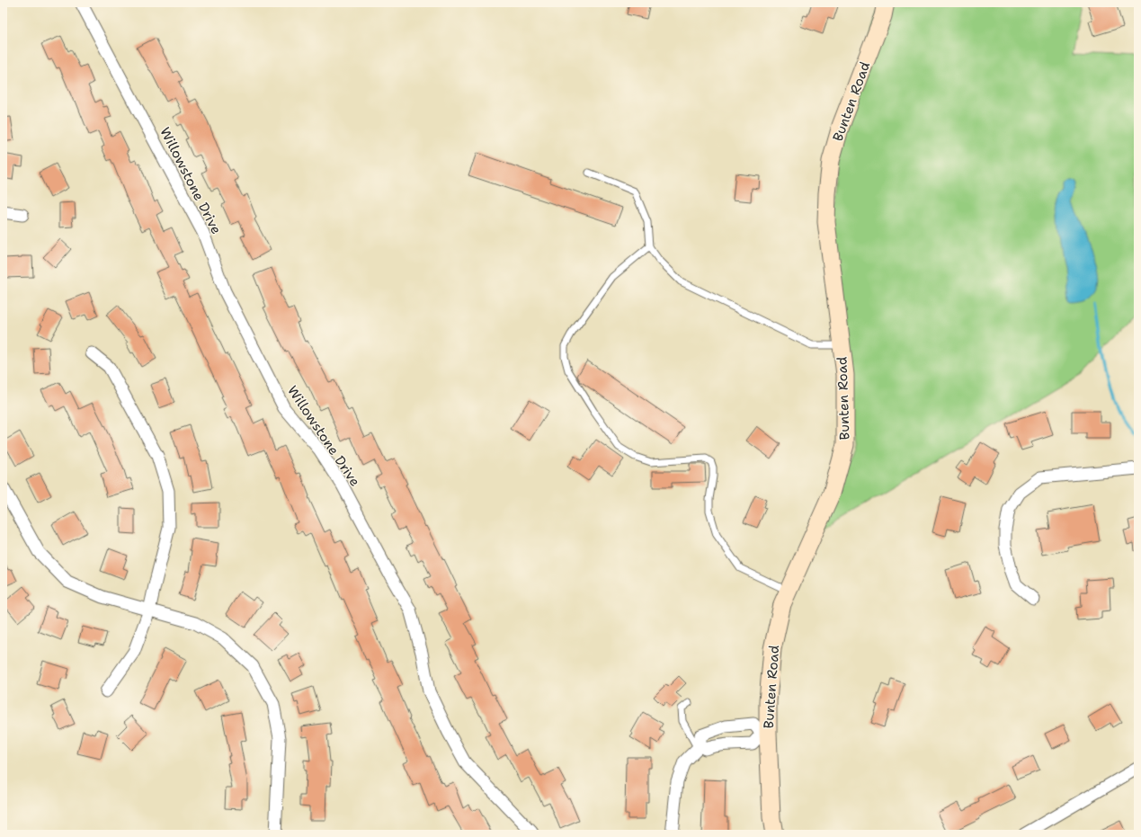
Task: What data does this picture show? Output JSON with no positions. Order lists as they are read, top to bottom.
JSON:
{
  "streets": {
    "street": ["Bunten Road", "Willowstone Drive"]
  }
}
